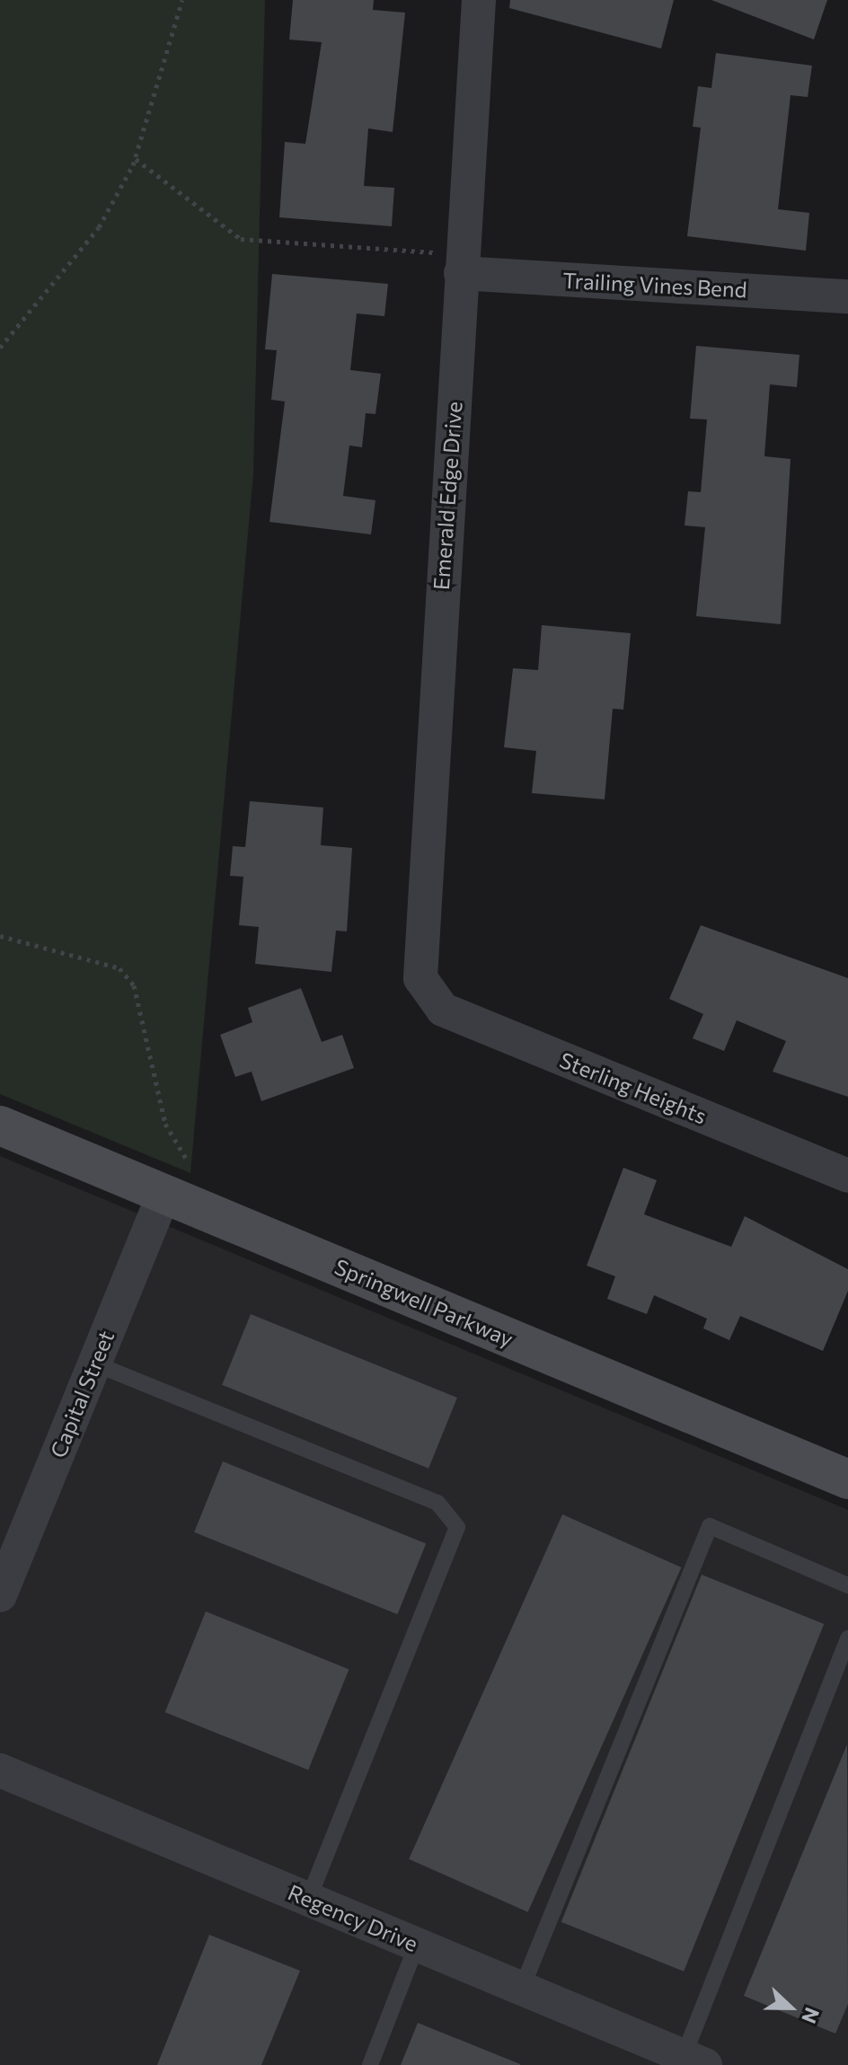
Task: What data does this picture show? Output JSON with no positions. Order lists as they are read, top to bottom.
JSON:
{
  "streets": {
    "street": [
      "Trailing Vines Bend",
      "Emerald Edge Drive",
      "Sterling Heights",
      "Springwell Parkway",
      "Capital Street",
      "Regency Drive"
    ]
  },
  "crossings": [
    ["Trailing Vines Bend", "Emerald Edge Drive"],
    ["Emerald Edge Drive", "Sterling Heights"],
    ["Springwell Parkway", "Capital Street"]
  ],
  "north": "right"
}
